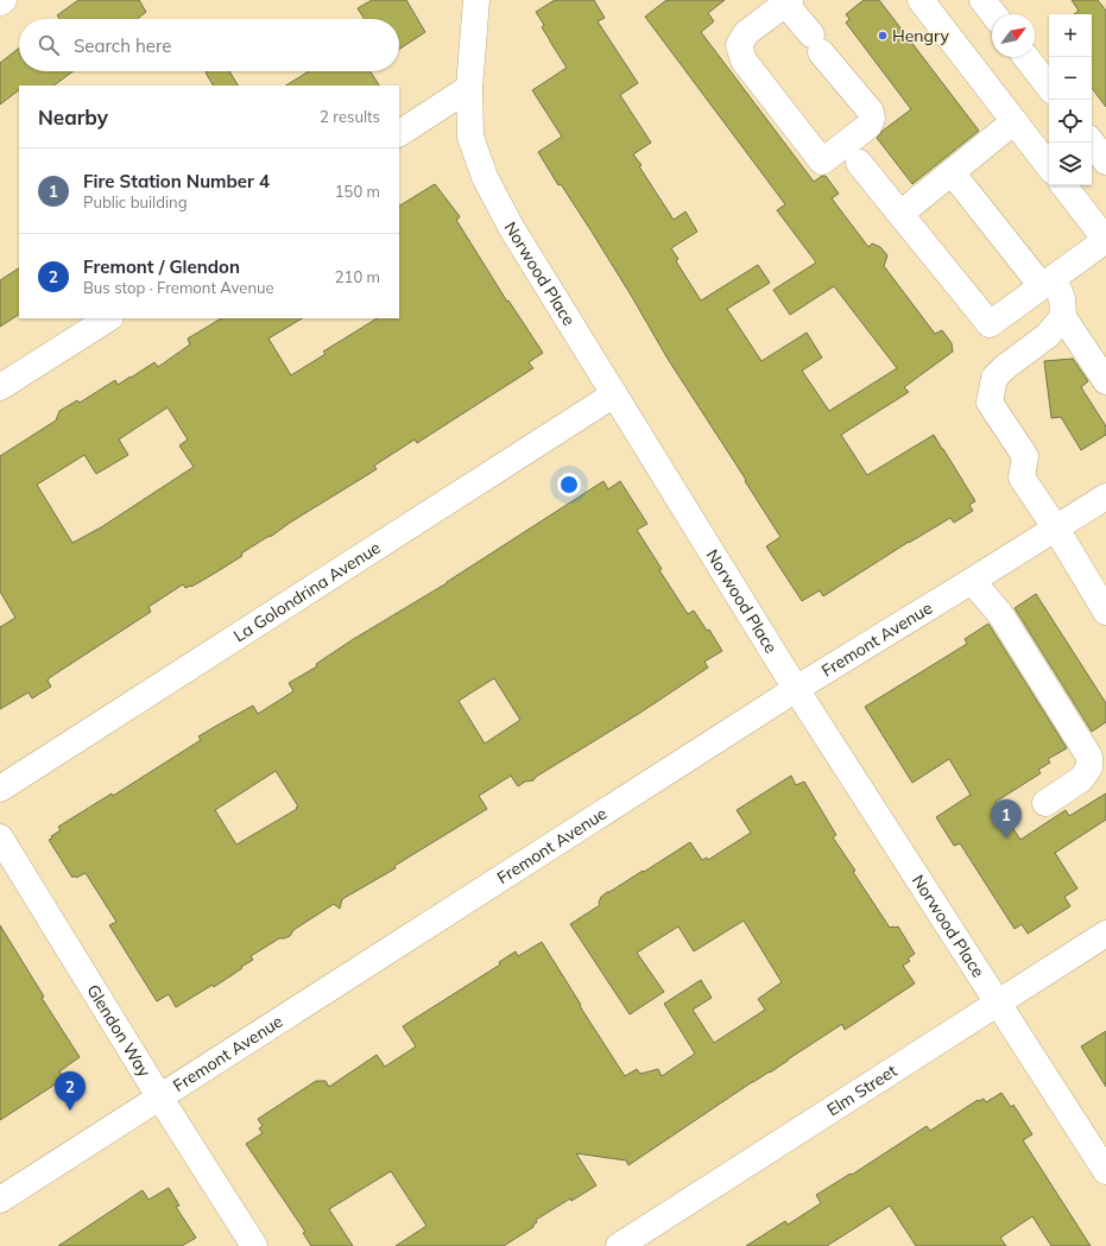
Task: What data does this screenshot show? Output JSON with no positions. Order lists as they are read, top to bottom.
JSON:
{
  "streets": {
    "street": [
      "Norwood Place",
      "La Golondrina Avenue",
      "Fremont Avenue",
      "Glendon Way",
      "Elm Street"
    ]
  },
  "crossings": [
    ["Norwood Place", "La Golondrina Avenue"],
    ["Norwood Place", "Fremont Avenue"],
    ["Norwood Place", "Elm Street"],
    ["Fremont Avenue", "Glendon Way"]
  ],
  "places": ["Hengry"],
  "north": "top right",
  "page": {
    "map_buttons": ["+", "−"],
    "search": "Search here",
    "heading": ["Nearby", "2 results"],
    "list": [
      {
        "mark": "1",
        "name": "Fire Station Number 4",
        "note": "Public building",
        "value": "150 m"
      },
      {
        "mark": "2",
        "name": "Fremont / Glendon",
        "note": "Bus stop · Fremont Avenue",
        "value": "210 m"
      }
    ],
    "pins": ["1", "2"]
  }
}
